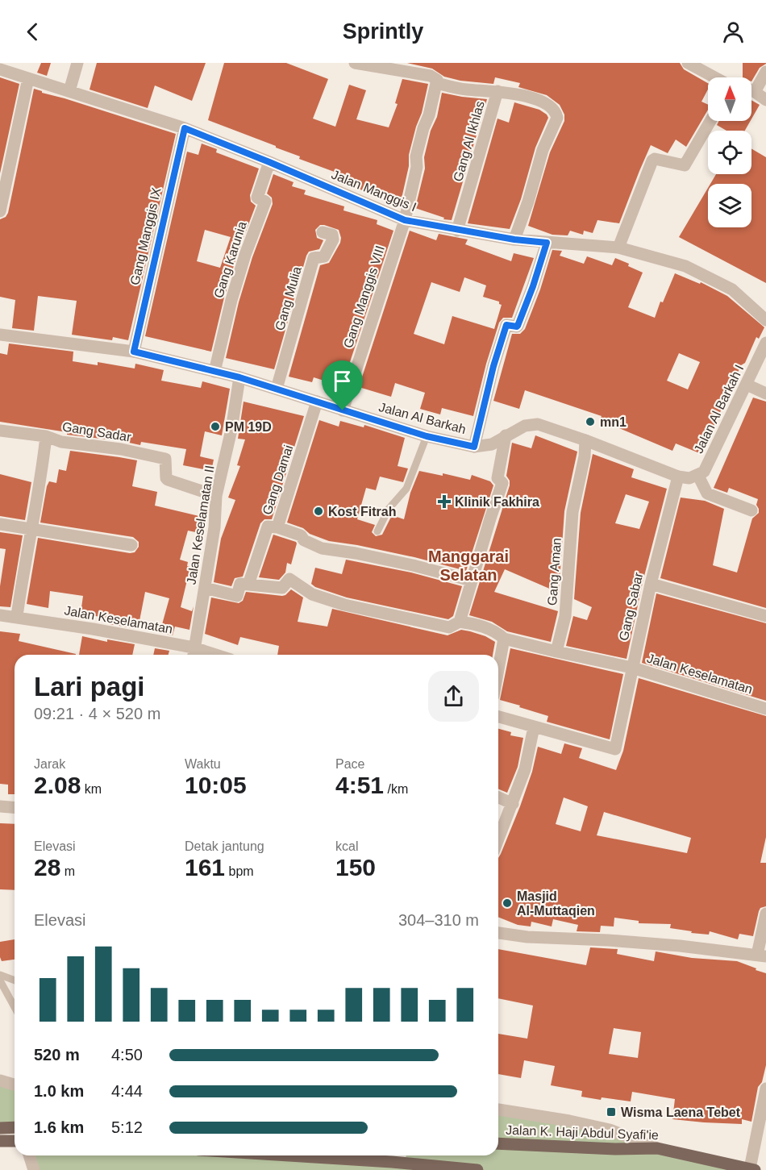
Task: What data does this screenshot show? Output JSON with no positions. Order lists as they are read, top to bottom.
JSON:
{
  "streets": {
    "main road": ["Jalan K. Haji Abdul Syafi'ie"],
    "street": [
      "Gang Al Ikhlas",
      "Jalan Manggis I",
      "Gang Manggis IX",
      "Gang Karunia",
      "Gang Manggis VIII",
      "Gang Mulia",
      "Jalan Al Barkah I",
      "Jalan Al Barkah",
      "Gang Sadar",
      "Gang Damai",
      "Jalan Keselamatan II",
      "Gang Aman",
      "Gang Sabar",
      "Jalan Keselamatan"
    ]
  },
  "crossings": [
    ["Gang Al Ikhlas", "Jalan Manggis I"],
    ["Gang Al Ikhlas", "Gang Manggis VIII"],
    ["Jalan Manggis I", "Gang Manggis IX"],
    ["Jalan Manggis I", "Gang Karunia"],
    ["Jalan Manggis I", "Gang Manggis VIII"],
    ["Gang Manggis IX", "Jalan Al Barkah"],
    ["Gang Karunia", "Jalan Al Barkah"],
    ["Gang Manggis VIII", "Jalan Al Barkah"],
    ["Gang Mulia", "Jalan Al Barkah"],
    ["Jalan Al Barkah I", "Jalan Al Barkah"],
    ["Jalan Al Barkah I", "Gang Sabar"],
    ["Jalan Al Barkah", "Gang Damai"],
    ["Jalan Al Barkah", "Jalan Keselamatan II"],
    ["Jalan Al Barkah", "Gang Aman"],
    ["Jalan Al Barkah", "Gang Sabar"],
    ["Gang Sadar", "Jalan Keselamatan II"],
    ["Gang Sadar", "Jalan Keselamatan"],
    ["Jalan Keselamatan II", "Jalan Keselamatan"],
    ["Gang Sabar", "Jalan Keselamatan"]
  ],
  "districts": ["Manggarai Selatan"],
  "places": {
    "other": [
      "mn1",
      "PM 19D",
      "Kost Fitrah",
      "Masjid Al-Muttaqien"
    ],
    "health": ["Klinik Fakhira"],
    "transit": ["Wisma Laena Tebet"]
  },
  "north": "top",
  "page": {
    "header": "Sprintly",
    "heading": ["Lari pagi", "09:21 · 4 × 520 m"],
    "stats": [
      ["Jarak", "2.08 km"],
      ["Waktu", "10:05"],
      ["Pace", "4:51 /km"],
      ["Elevasi", "28 m"],
      ["Detak jantung", "161 bpm"],
      ["kcal", "150"]
    ],
    "chart": ["Elevasi", "304–310 m"],
    "list": [
      {
        "name": "520 m",
        "note": "4:50"
      },
      {
        "name": "1.0 km",
        "note": "4:44"
      },
      {
        "name": "1.6 km",
        "note": "5:12"
      }
    ]
  }
}
